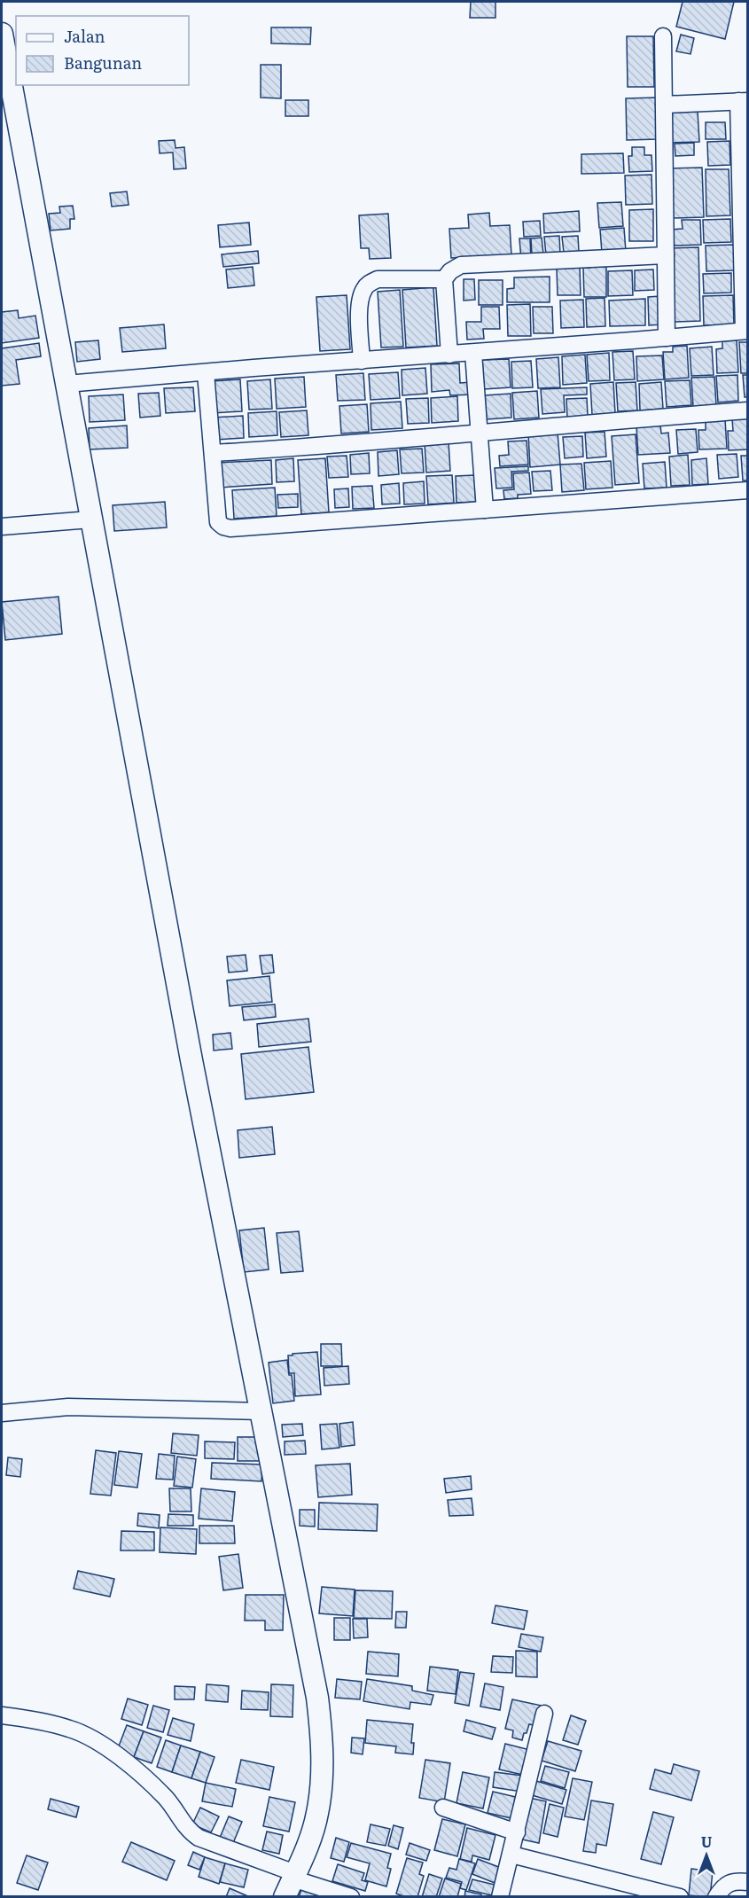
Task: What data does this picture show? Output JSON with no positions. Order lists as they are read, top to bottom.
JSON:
{
  "legend": ["Jalan", "Bangunan"],
  "north": "top"
}
